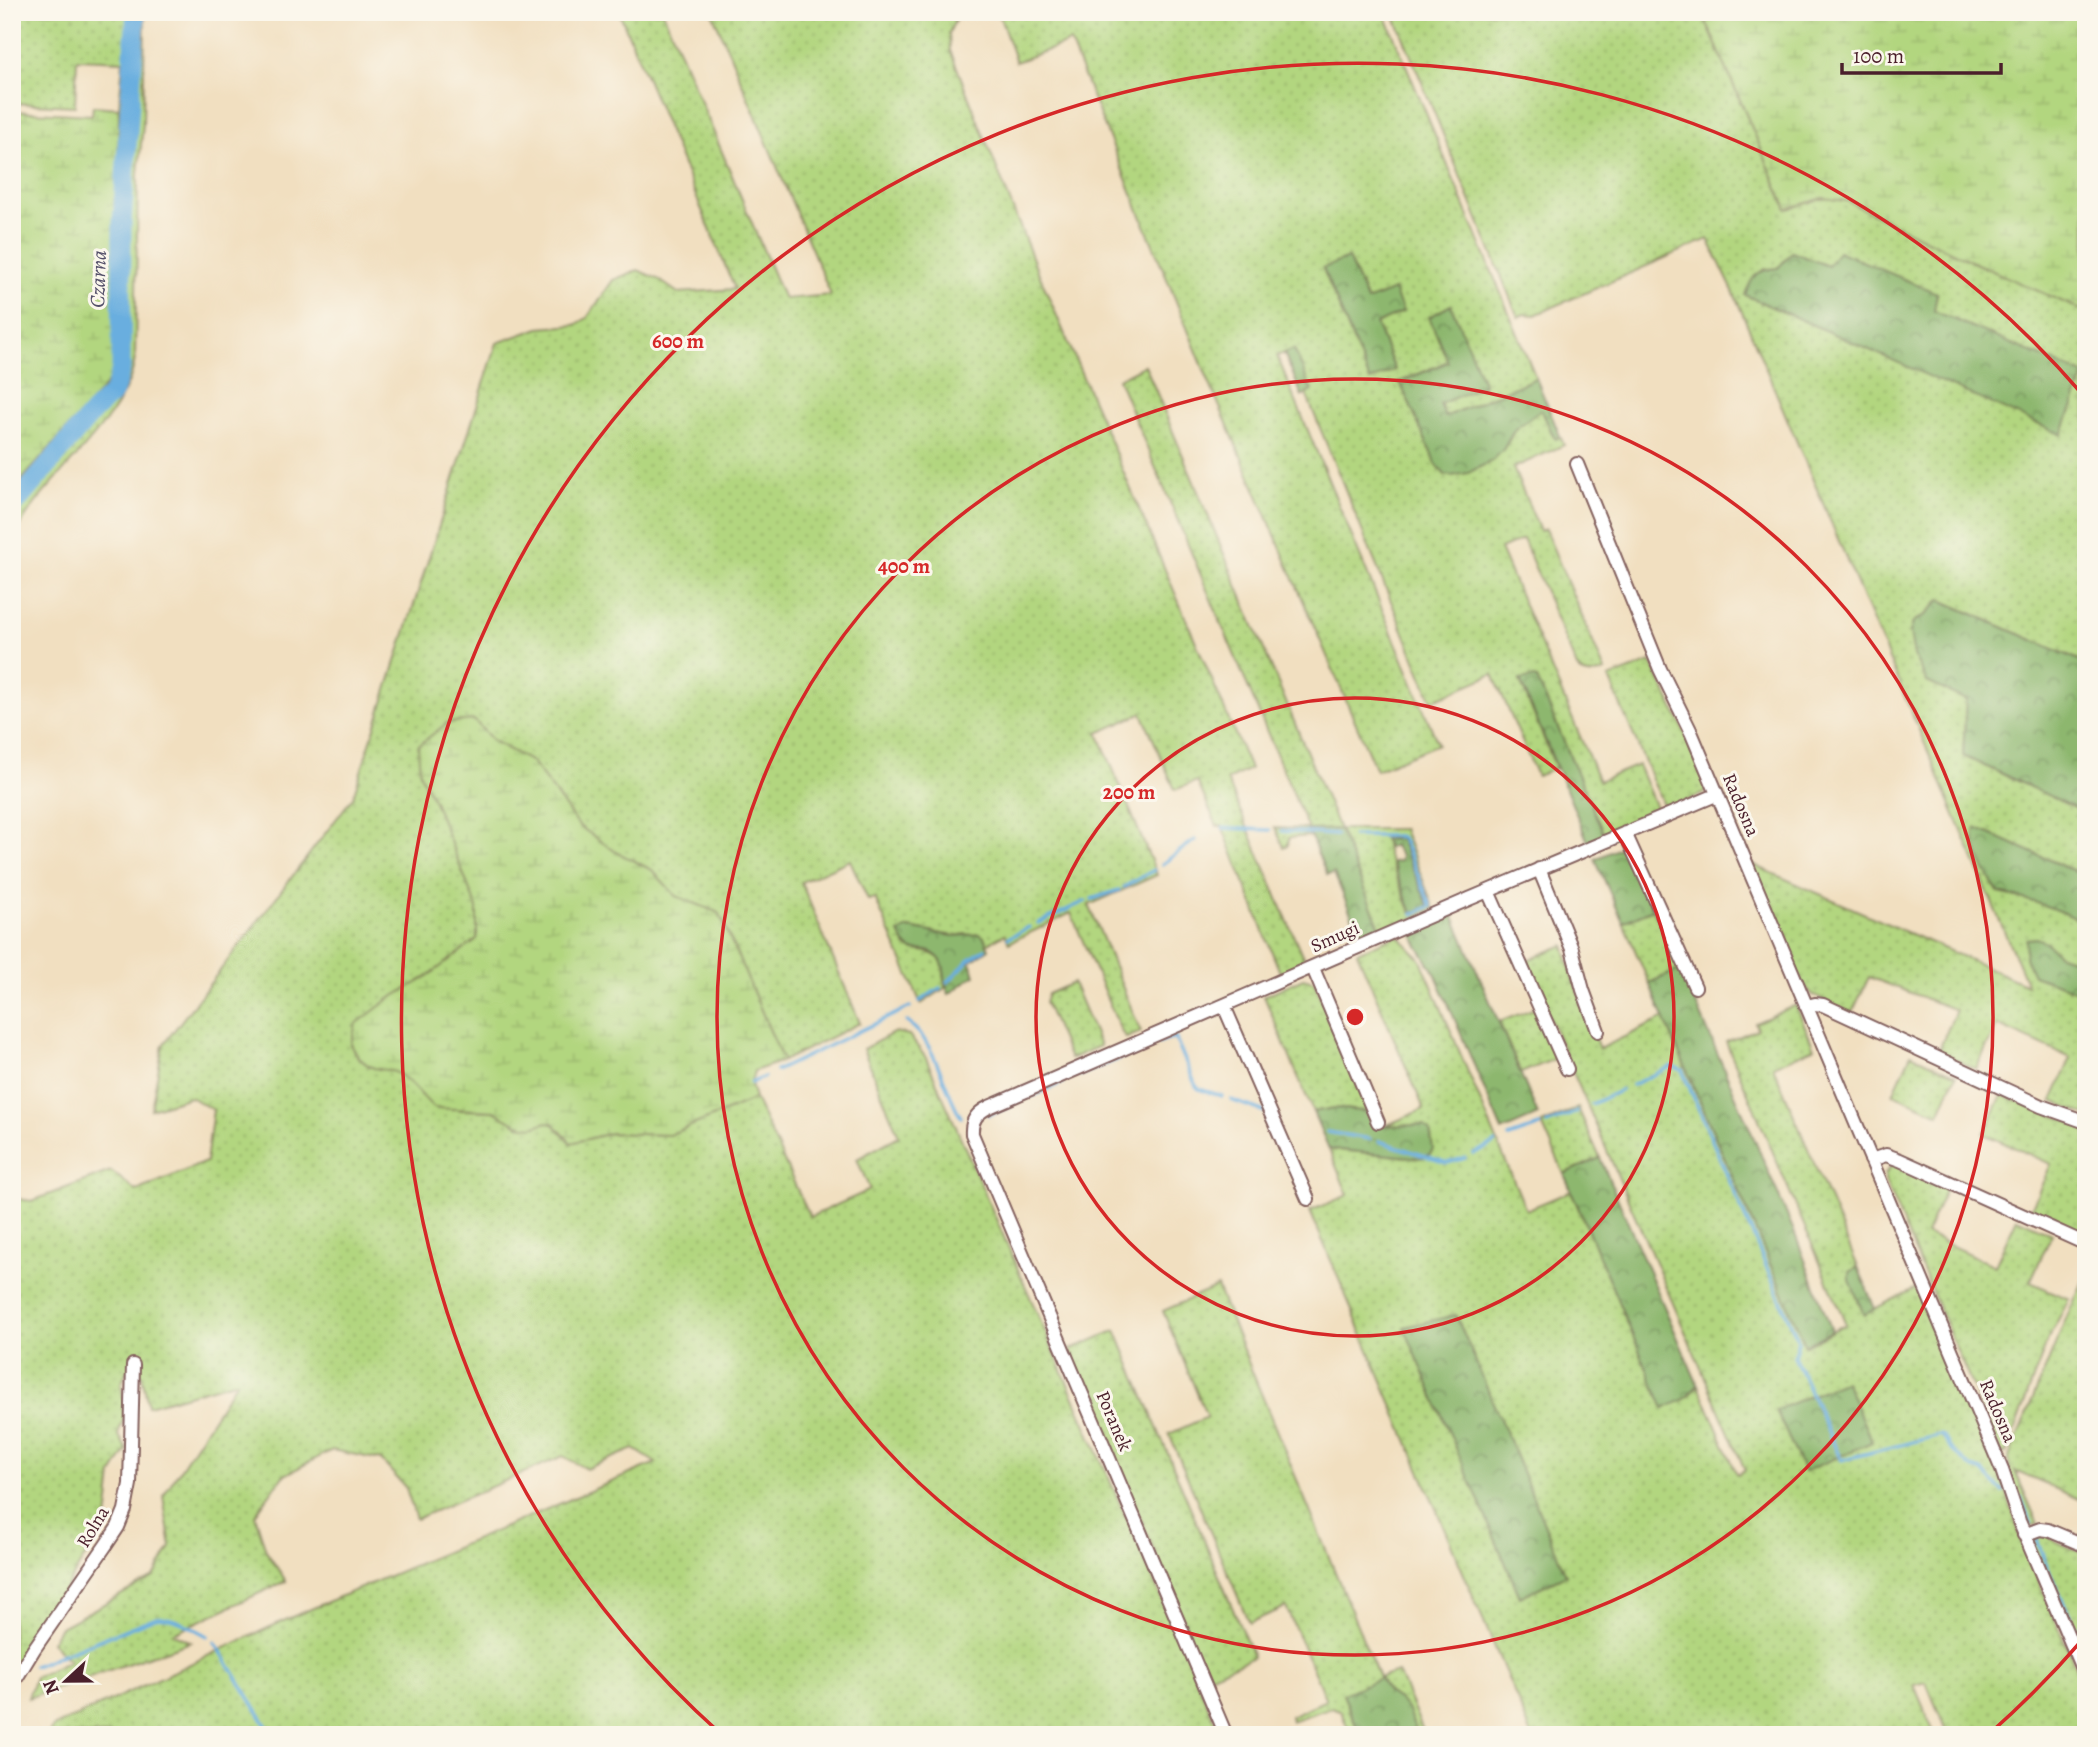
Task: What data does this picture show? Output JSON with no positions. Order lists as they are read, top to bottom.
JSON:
{
  "streets": {
    "street": [
      "Radosna",
      "Smugi",
      "Poranek",
      "Rolna"
    ]
  },
  "crossings": [
    ["Radosna", "Smugi"],
    ["Smugi", "Poranek"]
  ],
  "water": ["Czarna"],
  "scale_bar": "100 m",
  "north": "left",
  "rings": ["600 m", "400 m", "200 m"]
}
